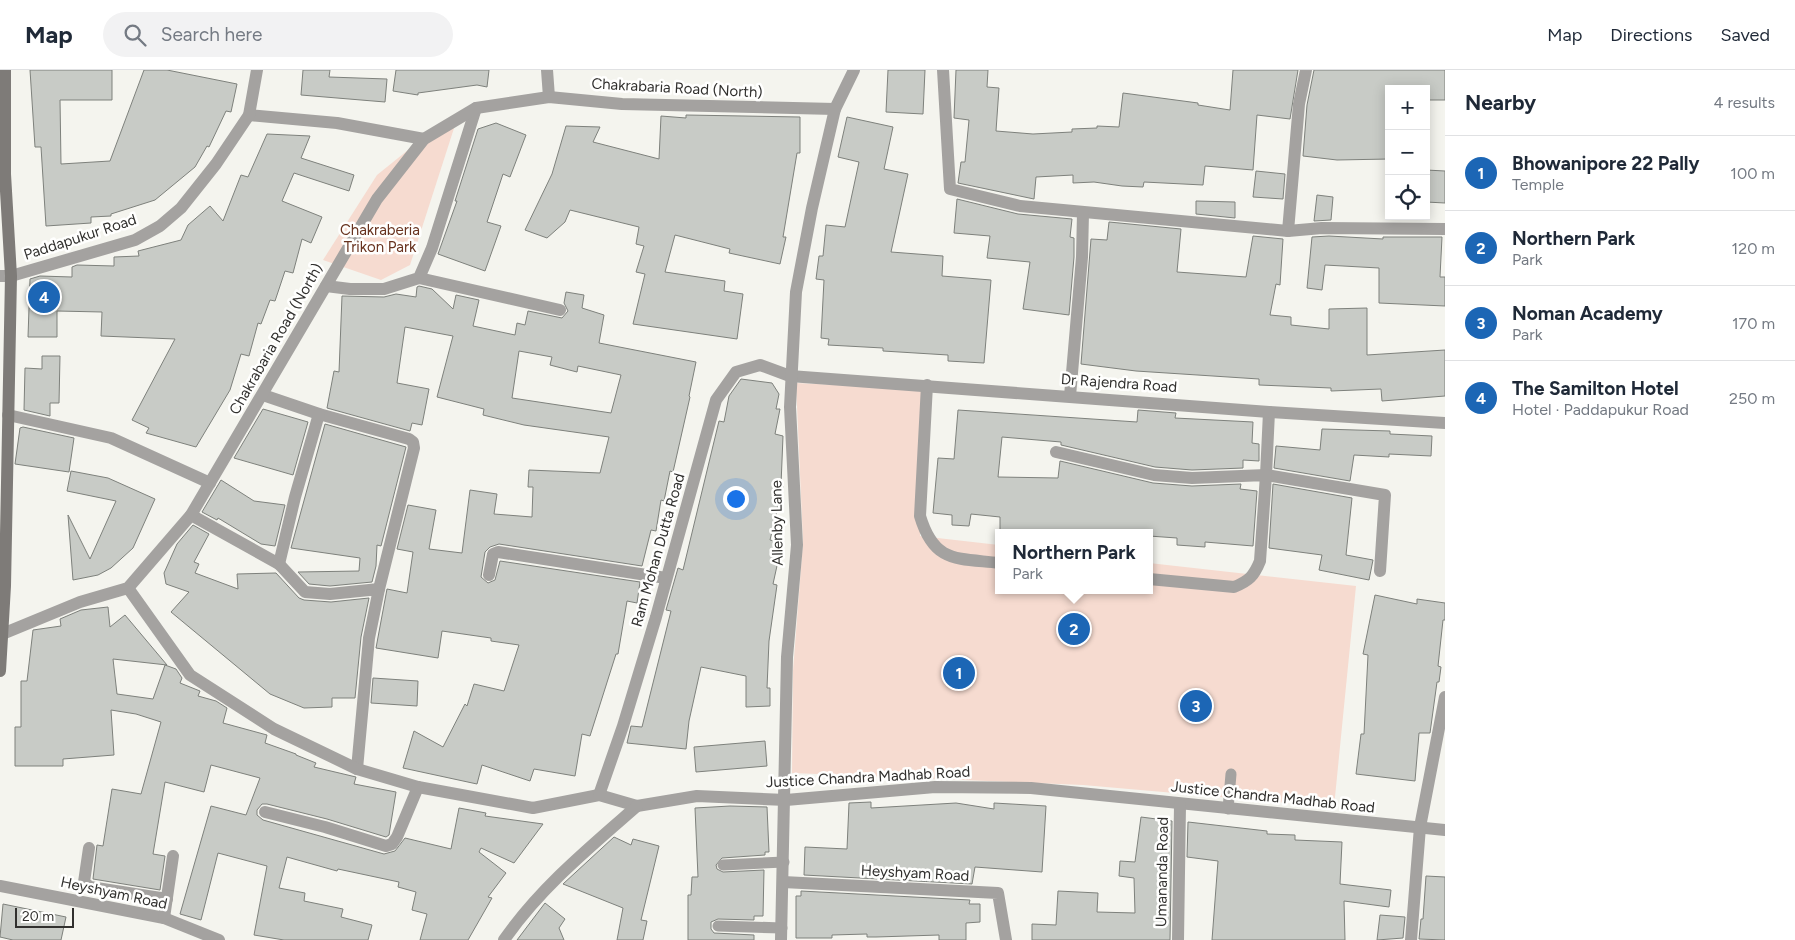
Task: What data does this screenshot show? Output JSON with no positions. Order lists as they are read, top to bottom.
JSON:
{
  "streets": {
    "street": [
      "Chakrabaria Road (North)",
      "Paddapukur Road",
      "Dr Rajendra Road",
      "Allenby Lane",
      "Ram Mohan Dutta Road",
      "Justice Chandra Madhab Road",
      "Umananda Road",
      "Heyshyam Road"
    ]
  },
  "crossings": [
    ["Chakrabaria Road (North)", "Allenby Lane"],
    ["Chakrabaria Road (North)", "Justice Chandra Madhab Road"],
    ["Dr Rajendra Road", "Allenby Lane"],
    ["Dr Rajendra Road", "Ram Mohan Dutta Road"],
    ["Allenby Lane", "Ram Mohan Dutta Road"],
    ["Allenby Lane", "Justice Chandra Madhab Road"],
    ["Allenby Lane", "Heyshyam Road"],
    ["Ram Mohan Dutta Road", "Justice Chandra Madhab Road"],
    ["Justice Chandra Madhab Road", "Umananda Road"]
  ],
  "parks": ["Chakraberia Trikon Park"],
  "scale_bar": "20 m",
  "page": {
    "header": "Map",
    "search": "Search here",
    "nav": ["Map", "Directions", "Saved"],
    "heading": ["Nearby", "4 results"],
    "map_buttons": ["+", "−"],
    "list": [
      {
        "mark": "1",
        "name": "Bhowanipore 22 Pally",
        "note": "Temple",
        "value": "100 m"
      },
      {
        "mark": "2",
        "name": "Northern Park",
        "note": "Park",
        "value": "120 m"
      },
      {
        "mark": "3",
        "name": "Noman Academy",
        "note": "Park",
        "value": "170 m"
      },
      {
        "mark": "4",
        "name": "The Samilton Hotel",
        "note": "Hotel · Paddapukur Road",
        "value": "250 m"
      }
    ],
    "pins": [
      "4",
      "2",
      "1",
      "3"
    ],
    "popup": ["Northern Park", "Park"],
    "scale": "20 m"
  }
}
